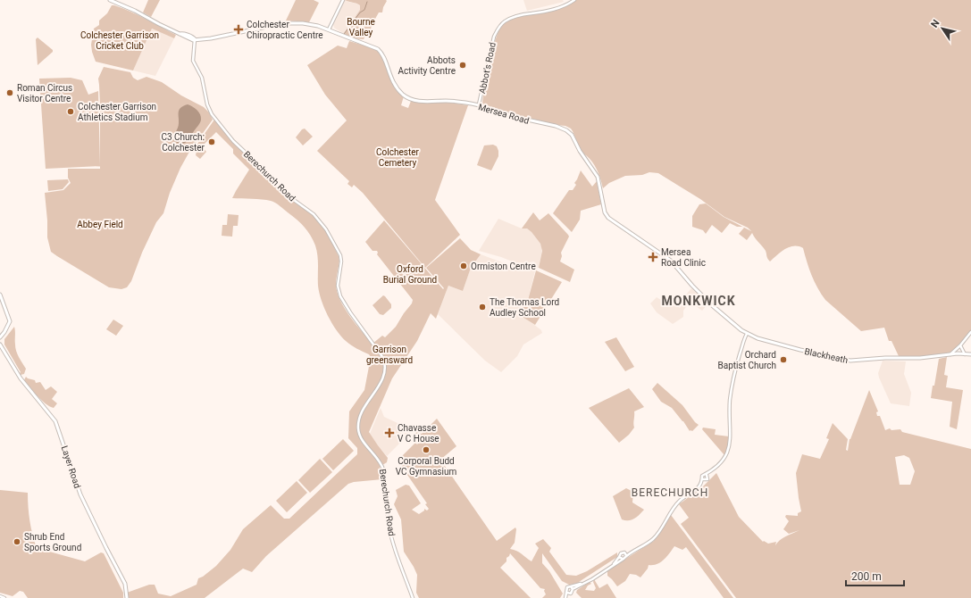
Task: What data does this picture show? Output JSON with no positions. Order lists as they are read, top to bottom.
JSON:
{
  "streets": {
    "main road": ["Mersea Road", "Blackheath", "Layer Road"],
    "street": ["Abbot's Road", "Berechurch Road"]
  },
  "crossings": [
    ["Abbot's Road", "Mersea Road"],
    ["Mersea Road", "Berechurch Road"],
    ["Mersea Road", "Blackheath"]
  ],
  "districts": ["MONKWICK", "BERECHURCH"],
  "parks": [
    "Bourne Valley",
    "Colchester Garrison Cricket Club",
    "Colchester Cemetery",
    "Abbey Field",
    "Oxford Burial Ground",
    "Garrison greensward"
  ],
  "places": {
    "health": ["Colchester Chiropractic Centre", "Mersea Road Clinic", "Chavasse V C House"],
    "other": [
      "Abbots Activity Centre",
      "Roman Circus Visitor Centre",
      "Colchester Garrison Athletics Stadium",
      "C3 Church: Colchester",
      "Ormiston Centre",
      "The Thomas Lord Audley School",
      "Orchard Baptist Church",
      "Corporal Budd VC Gymnasium",
      "Shrub End Sports Ground"
    ]
  },
  "scale_bar": "200 m",
  "north": "top left"
}
